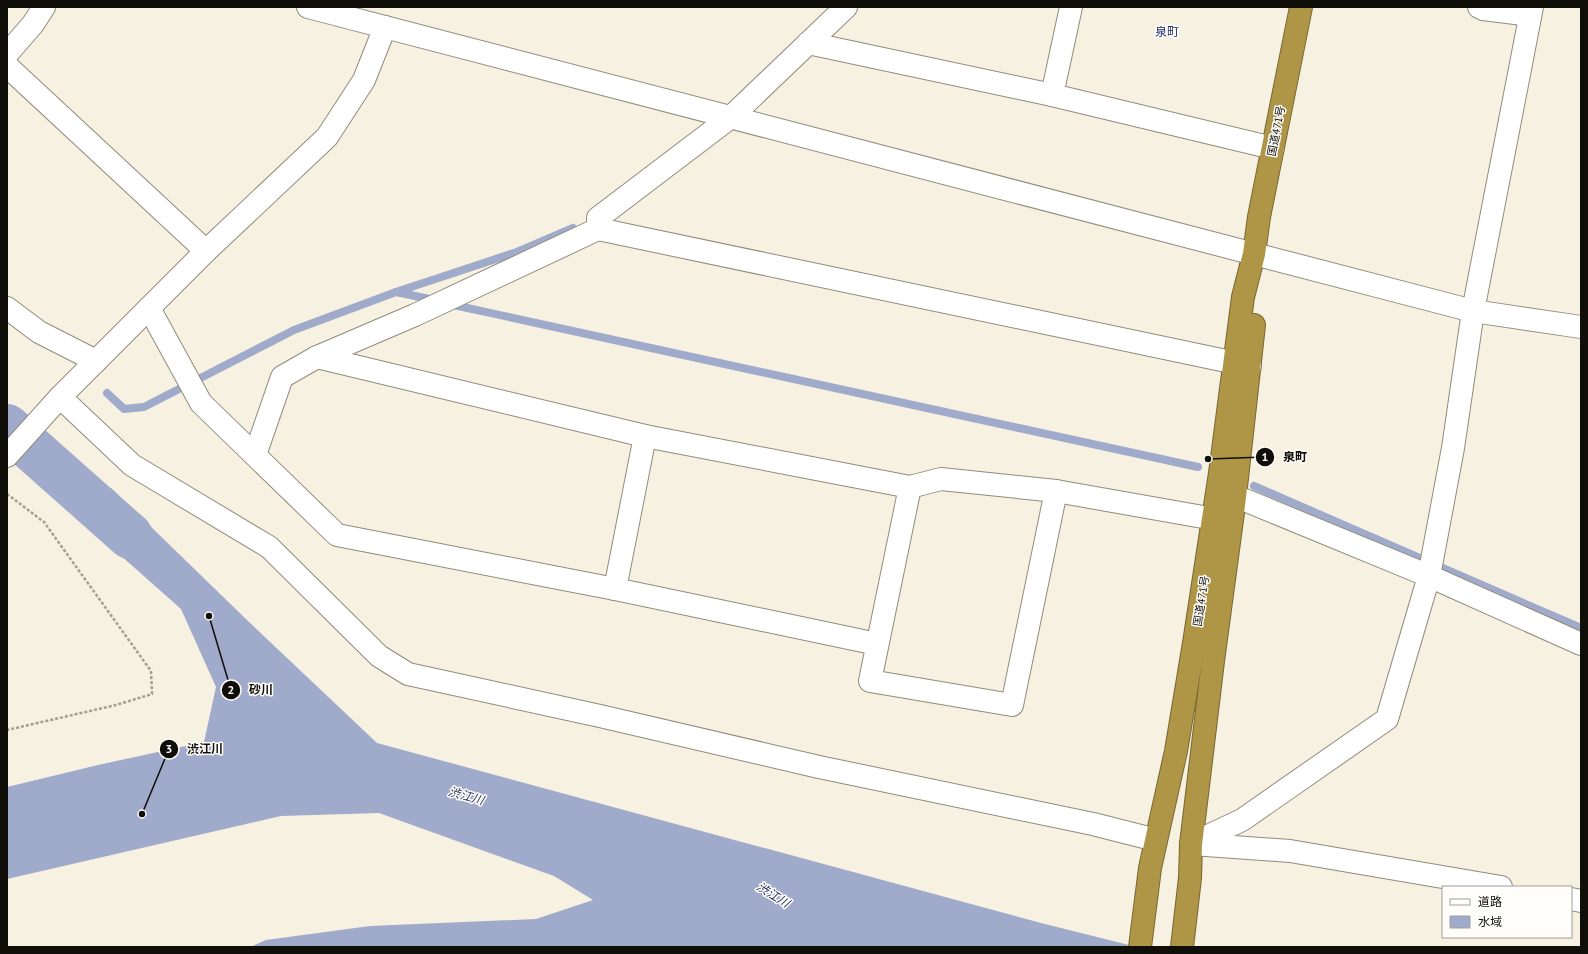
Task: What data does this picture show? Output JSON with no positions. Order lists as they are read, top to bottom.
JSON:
{
  "streets": {
    "highway": ["国道471号"]
  },
  "districts": ["泉町"],
  "water": ["渋江川"],
  "places": ["泉町", "砂川", "渋江川"],
  "legend": ["道路", "水域"]
}
